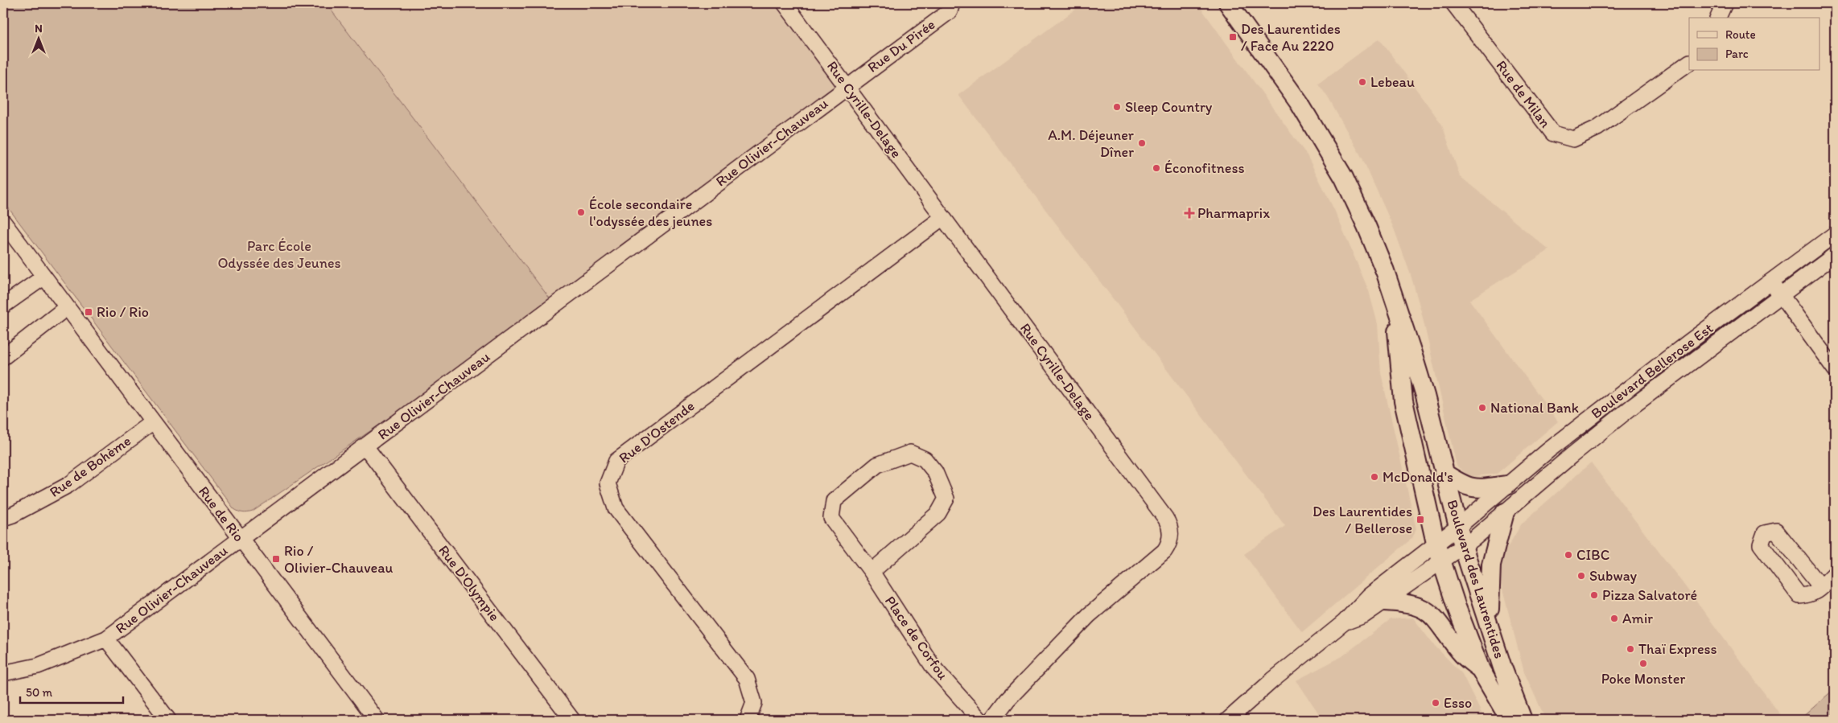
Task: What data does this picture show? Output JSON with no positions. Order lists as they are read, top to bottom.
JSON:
{
  "streets": {
    "main road": ["Boulevard des Laurentides"],
    "street": [
      "Rue Du Pirée",
      "Rue de Milan",
      "Rue Cyrille-Delage",
      "Rue Olivier-Chauveau",
      "Boulevard Bellerose Est",
      "Rue D'Ostende",
      "Rue de Bohème",
      "Rue de Rio",
      "Rue D'Olympie",
      "Place de Corfou"
    ]
  },
  "crossings": [
    ["Rue Du Pirée", "Rue Cyrille-Delage"],
    ["Rue Du Pirée", "Rue Olivier-Chauveau"],
    ["Rue Cyrille-Delage", "Rue Olivier-Chauveau"],
    ["Rue Cyrille-Delage", "Rue D'Ostende"],
    ["Rue Olivier-Chauveau", "Rue de Rio"],
    ["Rue Olivier-Chauveau", "Rue D'Olympie"],
    ["Boulevard Bellerose Est", "Boulevard des Laurentides"],
    ["Rue de Bohème", "Rue de Rio"]
  ],
  "parks": ["Parc École Odyssée des Jeunes"],
  "places": {
    "transit": [
      "Des Laurentides / Face Au 2220",
      "Rio / Rio",
      "Des Laurentides / Bellerose",
      "Rio / Olivier-Chauveau"
    ],
    "other": [
      "Lebeau",
      "Sleep Country",
      "A.M. Déjeuner Dîner",
      "Éconofitness",
      "École secondaire l'odyssée des jeunes",
      "National Bank",
      "McDonald's",
      "CIBC",
      "Subway",
      "Pizza Salvatoré",
      "Amir",
      "Thaï Express",
      "Poke Monster",
      "Esso"
    ],
    "health": ["Pharmaprix"]
  },
  "legend": ["Route", "Parc"],
  "scale_bar": "50 m",
  "north": "top"
}
